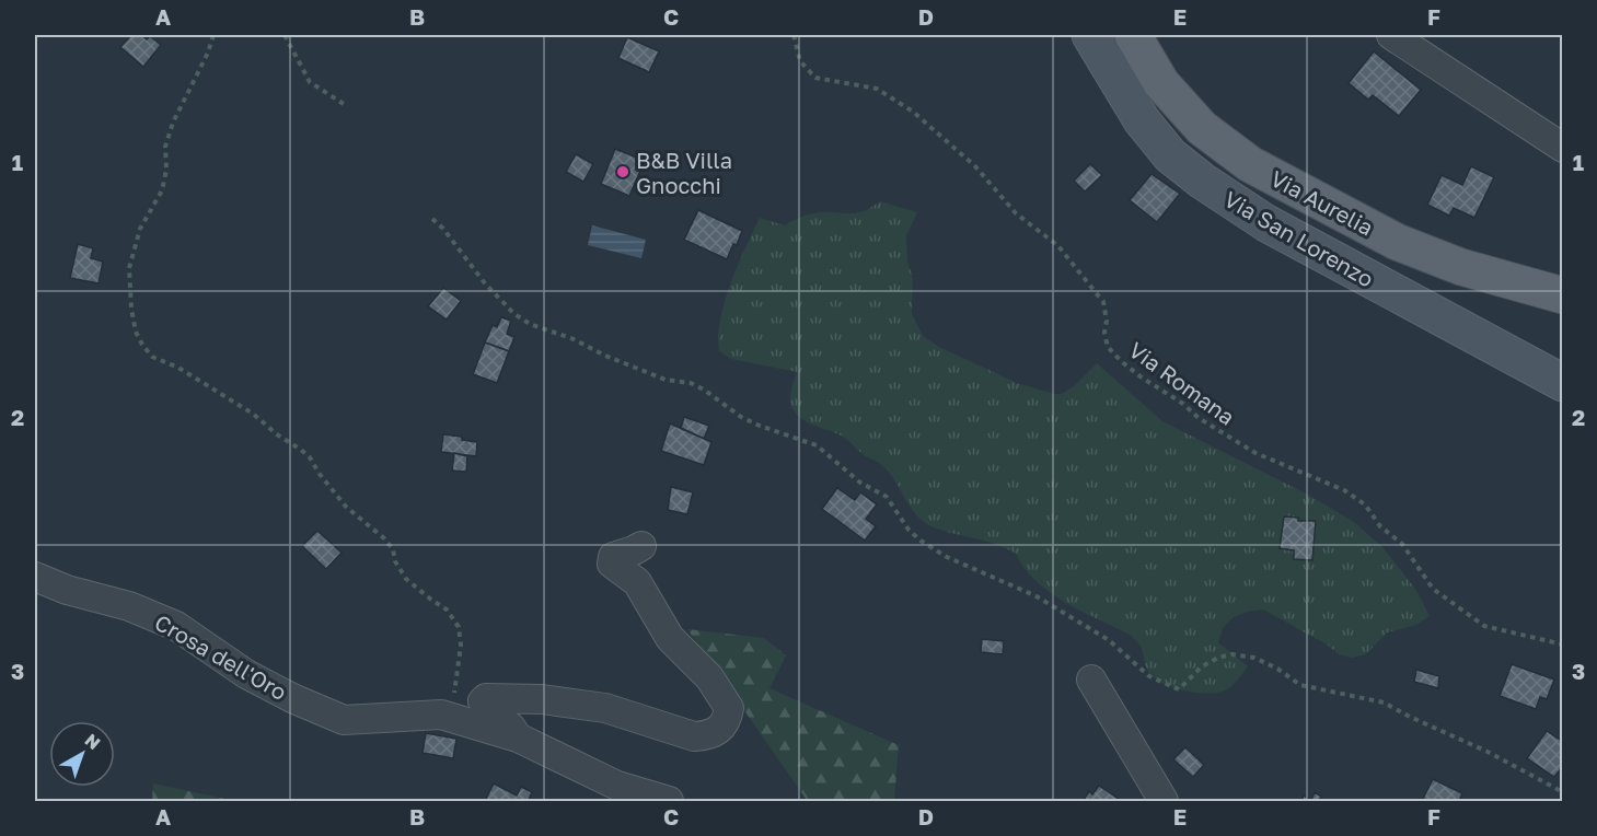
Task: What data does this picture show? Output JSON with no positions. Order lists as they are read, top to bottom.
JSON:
{
  "streets": {
    "main road": ["Via Aurelia", "Via San Lorenzo"],
    "street": ["Crosa dell'Oro"],
    "path": ["Via Romana"]
  },
  "places": ["B&B Villa Gnocchi"],
  "north": "top right",
  "grid": {
    "columns": [
      "A",
      "B",
      "C",
      "D",
      "E",
      "F"
    ],
    "rows": ["1", "2", "3"]
  }
}
